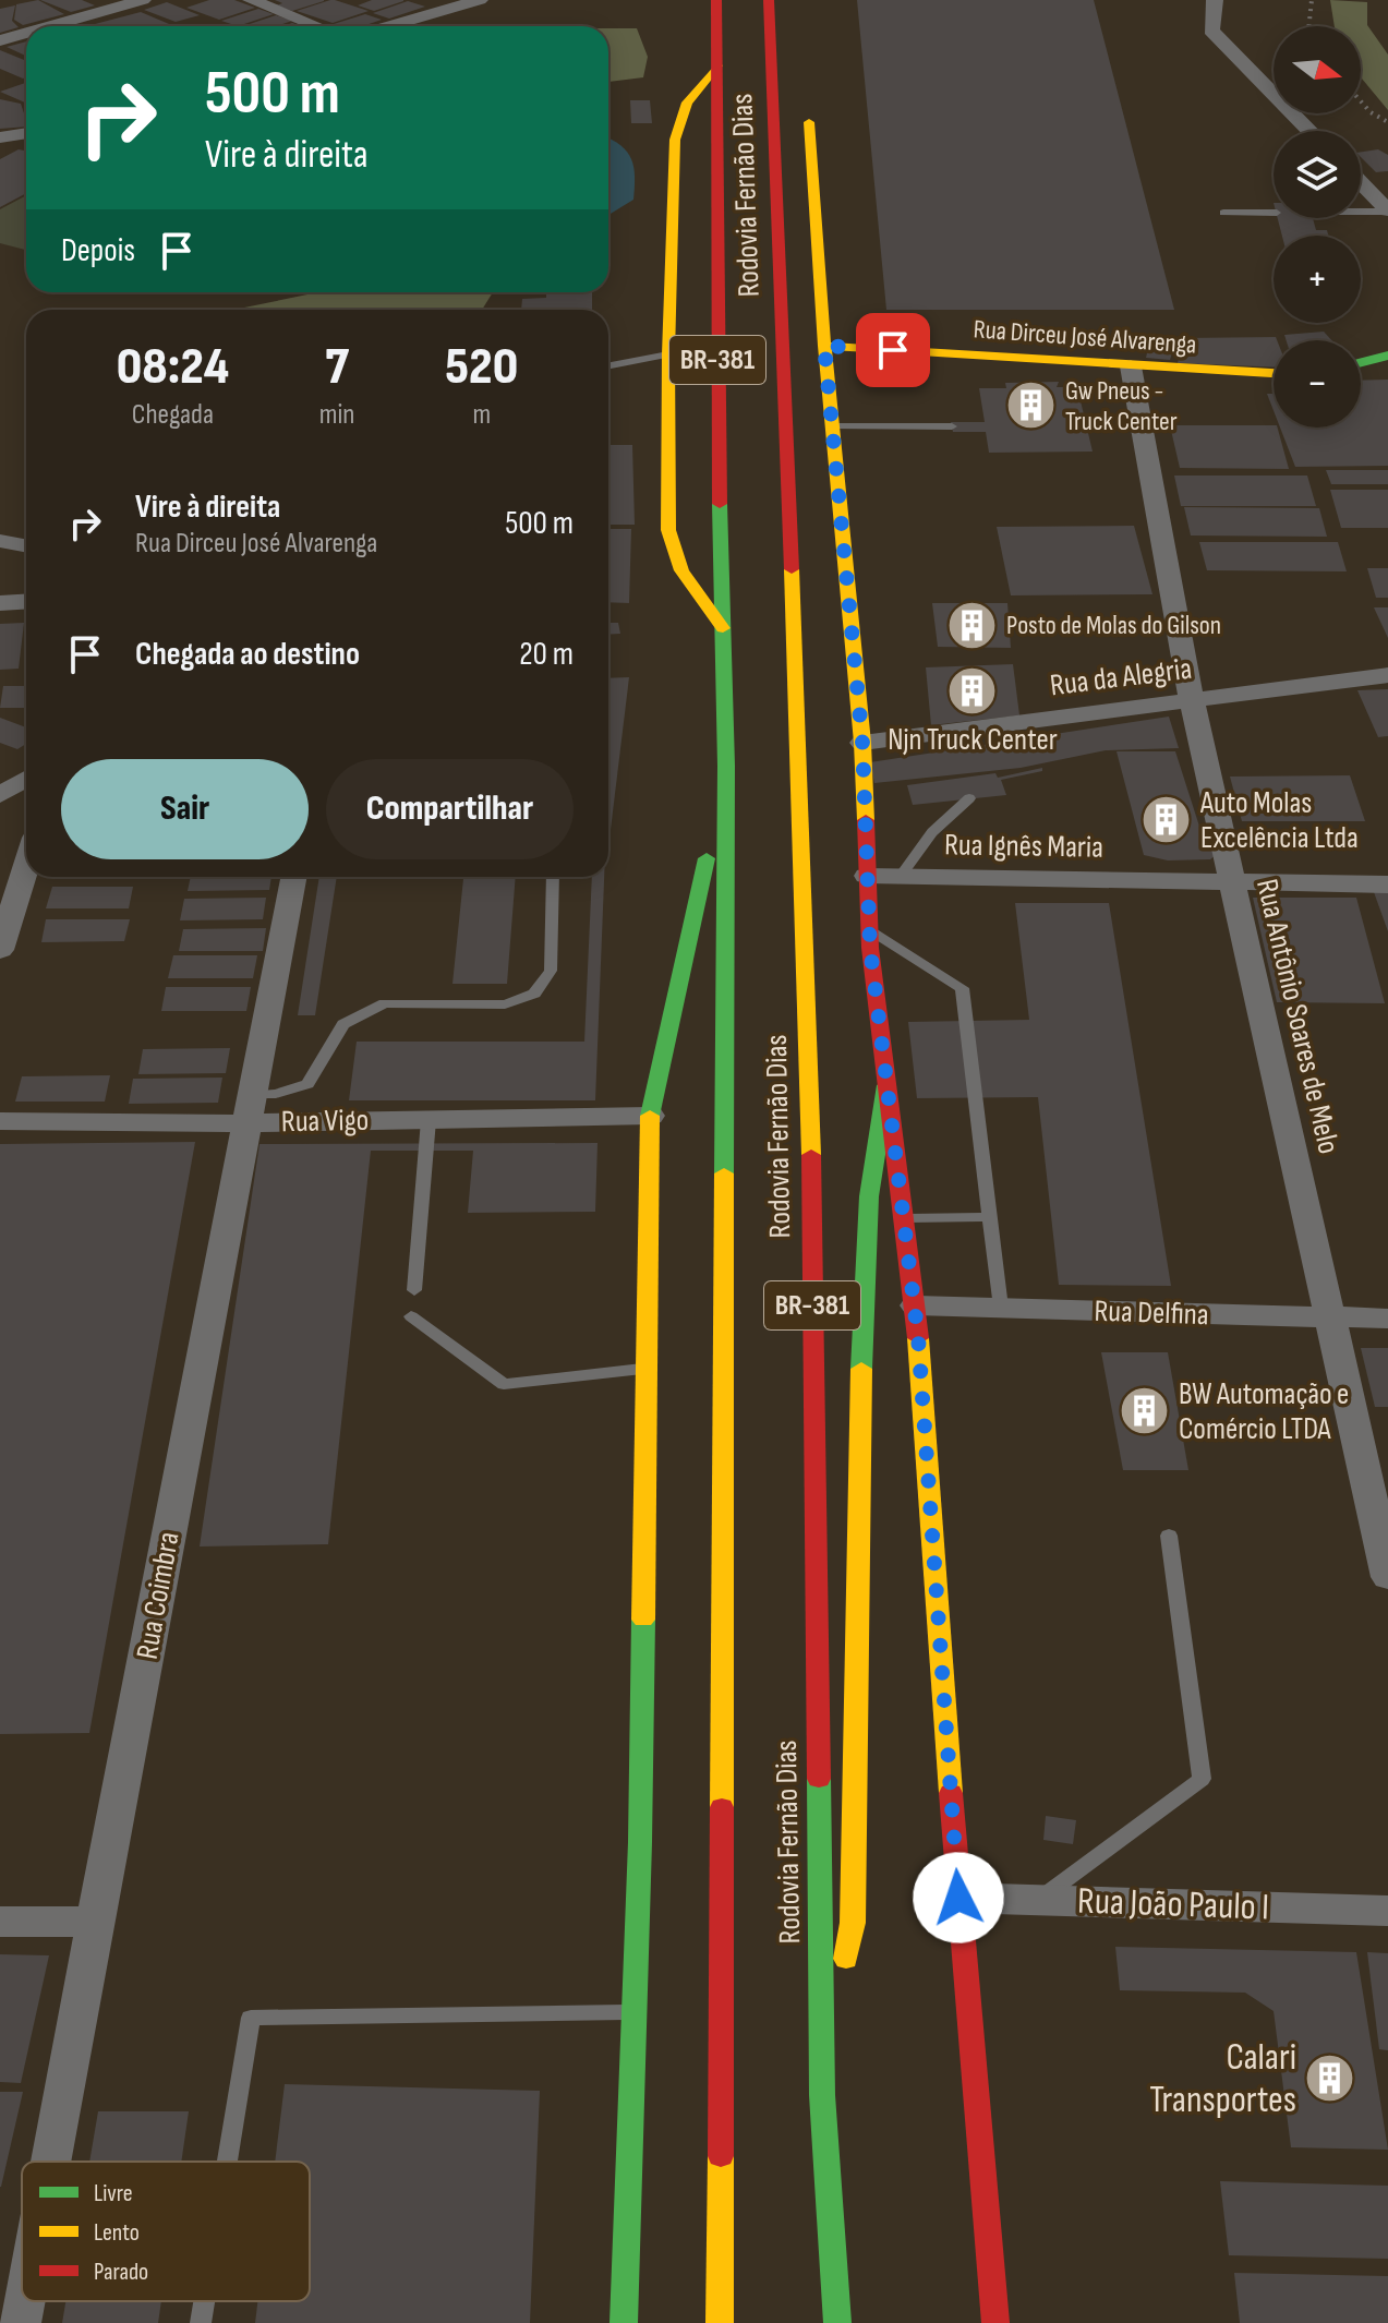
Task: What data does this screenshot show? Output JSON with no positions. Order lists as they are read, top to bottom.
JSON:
{
  "streets": {
    "main road": ["Rodovia Fernão Dias", "Rua Dirceu José Alvarenga", "BR-381"],
    "street": [
      "Rua da Alegria",
      "Rua Ignês Maria",
      "Rua Antônio Soares de Melo",
      "Rua Vigo",
      "Rua Delfina",
      "Rua Coimbra",
      "Rua João Paulo I"
    ]
  },
  "crossings": [
    ["Rodovia Fernão Dias", "BR-381"],
    ["Rua Dirceu José Alvarenga", "Rua Antônio Soares de Melo"],
    ["BR-381", "Rua Vigo"],
    ["Rua da Alegria", "Rua Antônio Soares de Melo"],
    ["Rua Ignês Maria", "Rua Antônio Soares de Melo"],
    ["Rua Antônio Soares de Melo", "Rua Delfina"],
    ["Rua Vigo", "Rua Coimbra"]
  ],
  "places": {
    "building": [
      "Gw Pneus - Truck Center",
      "Posto de Molas do Gilson",
      "Njn Truck Center",
      "Auto Molas Excelência Ltda",
      "BW Automação e Comércio LTDA",
      "Calari Transportes"
    ]
  },
  "legend": ["Livre", "Lento", "Parado"],
  "north": "right",
  "page": {
    "map_buttons": ["+", "−"],
    "turn": ["500 m", "Vire à direita"],
    "then": "Depois",
    "eta": [
      "08:24",
      "Chegada",
      "7",
      "min",
      "520",
      "m"
    ],
    "list": [
      {
        "name": "Vire à direita",
        "note": "Rua Dirceu José Alvarenga",
        "value": "500 m"
      },
      {
        "name": "Chegada ao destino",
        "value": "20 m"
      }
    ],
    "buttons": ["Sair", "Compartilhar"]
  }
}
